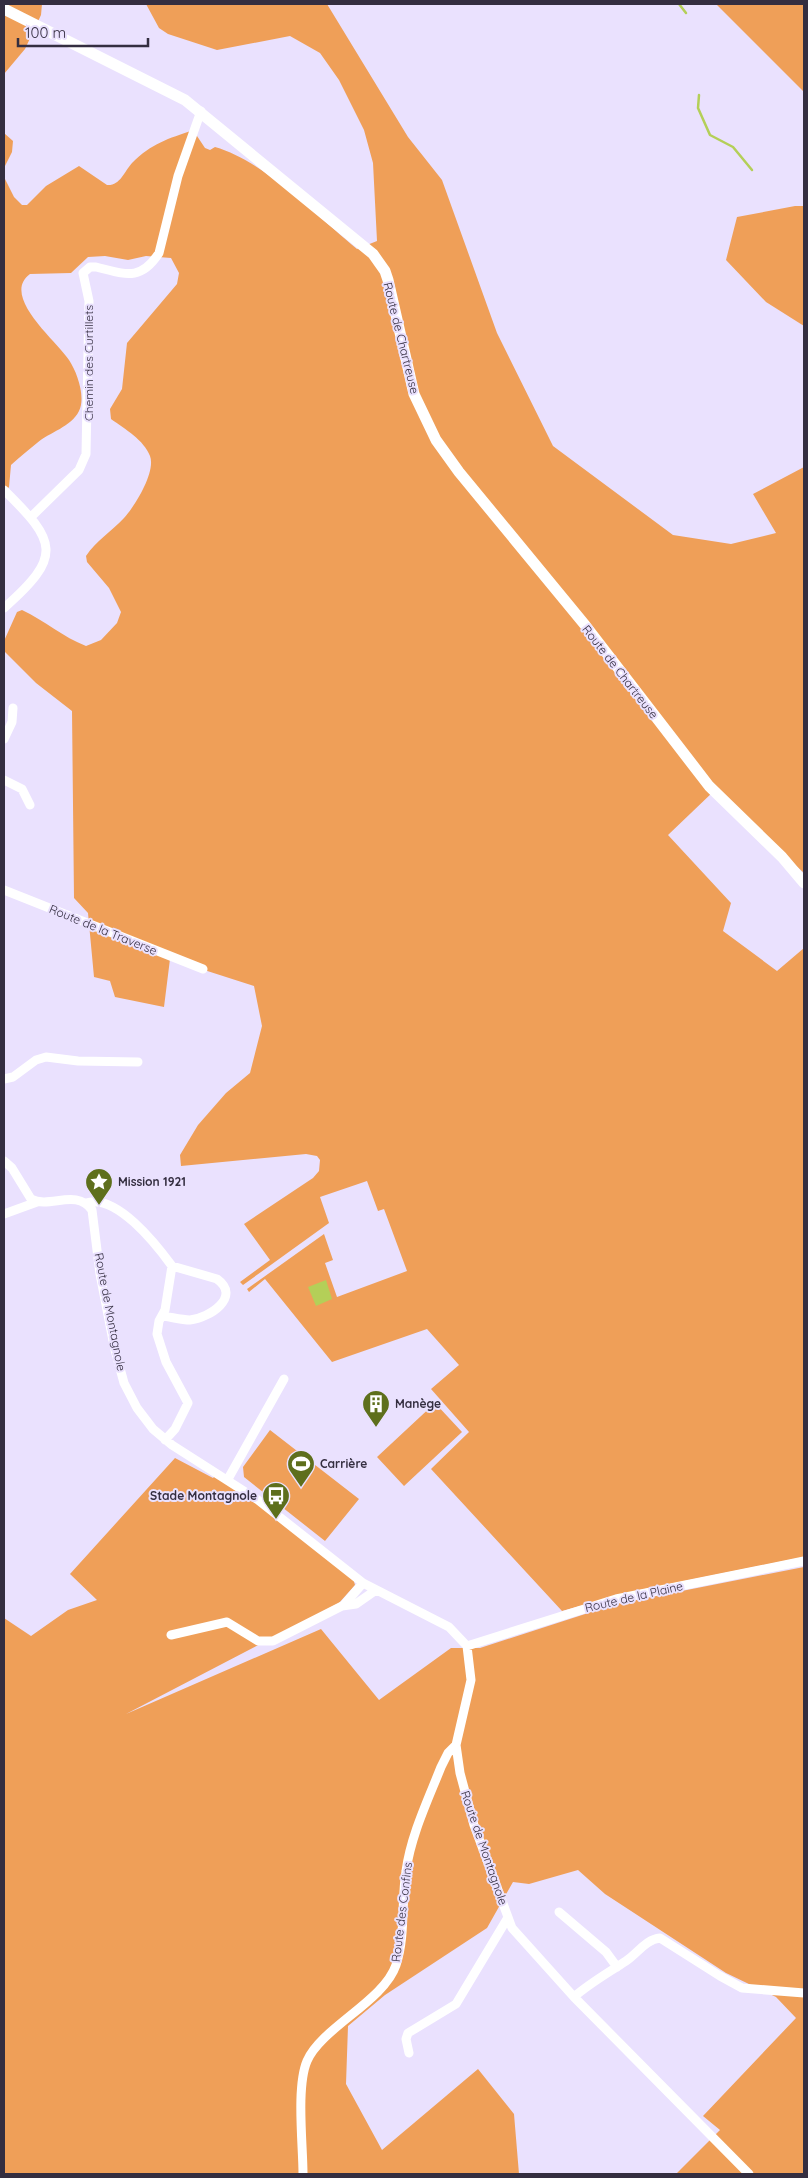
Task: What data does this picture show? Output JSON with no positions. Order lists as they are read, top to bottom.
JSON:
{
  "streets": {
    "main road": ["Route de Chartreuse"],
    "street": [
      "Chemin des Curtillets",
      "Route de la Traverse",
      "Route de Montagnole",
      "Route de la Plaine",
      "Route des Confins"
    ]
  },
  "crossings": [
    ["Route de Chartreuse", "Chemin des Curtillets"],
    ["Route de Montagnole", "Route de la Plaine"],
    ["Route de Montagnole", "Route des Confins"]
  ],
  "places": {
    "place": ["Mission 1921"],
    "building": ["Manège"],
    "sports": ["Carrière"],
    "bus stop": ["Stade Montagnole"]
  },
  "scale_bar": "100 m"
}
